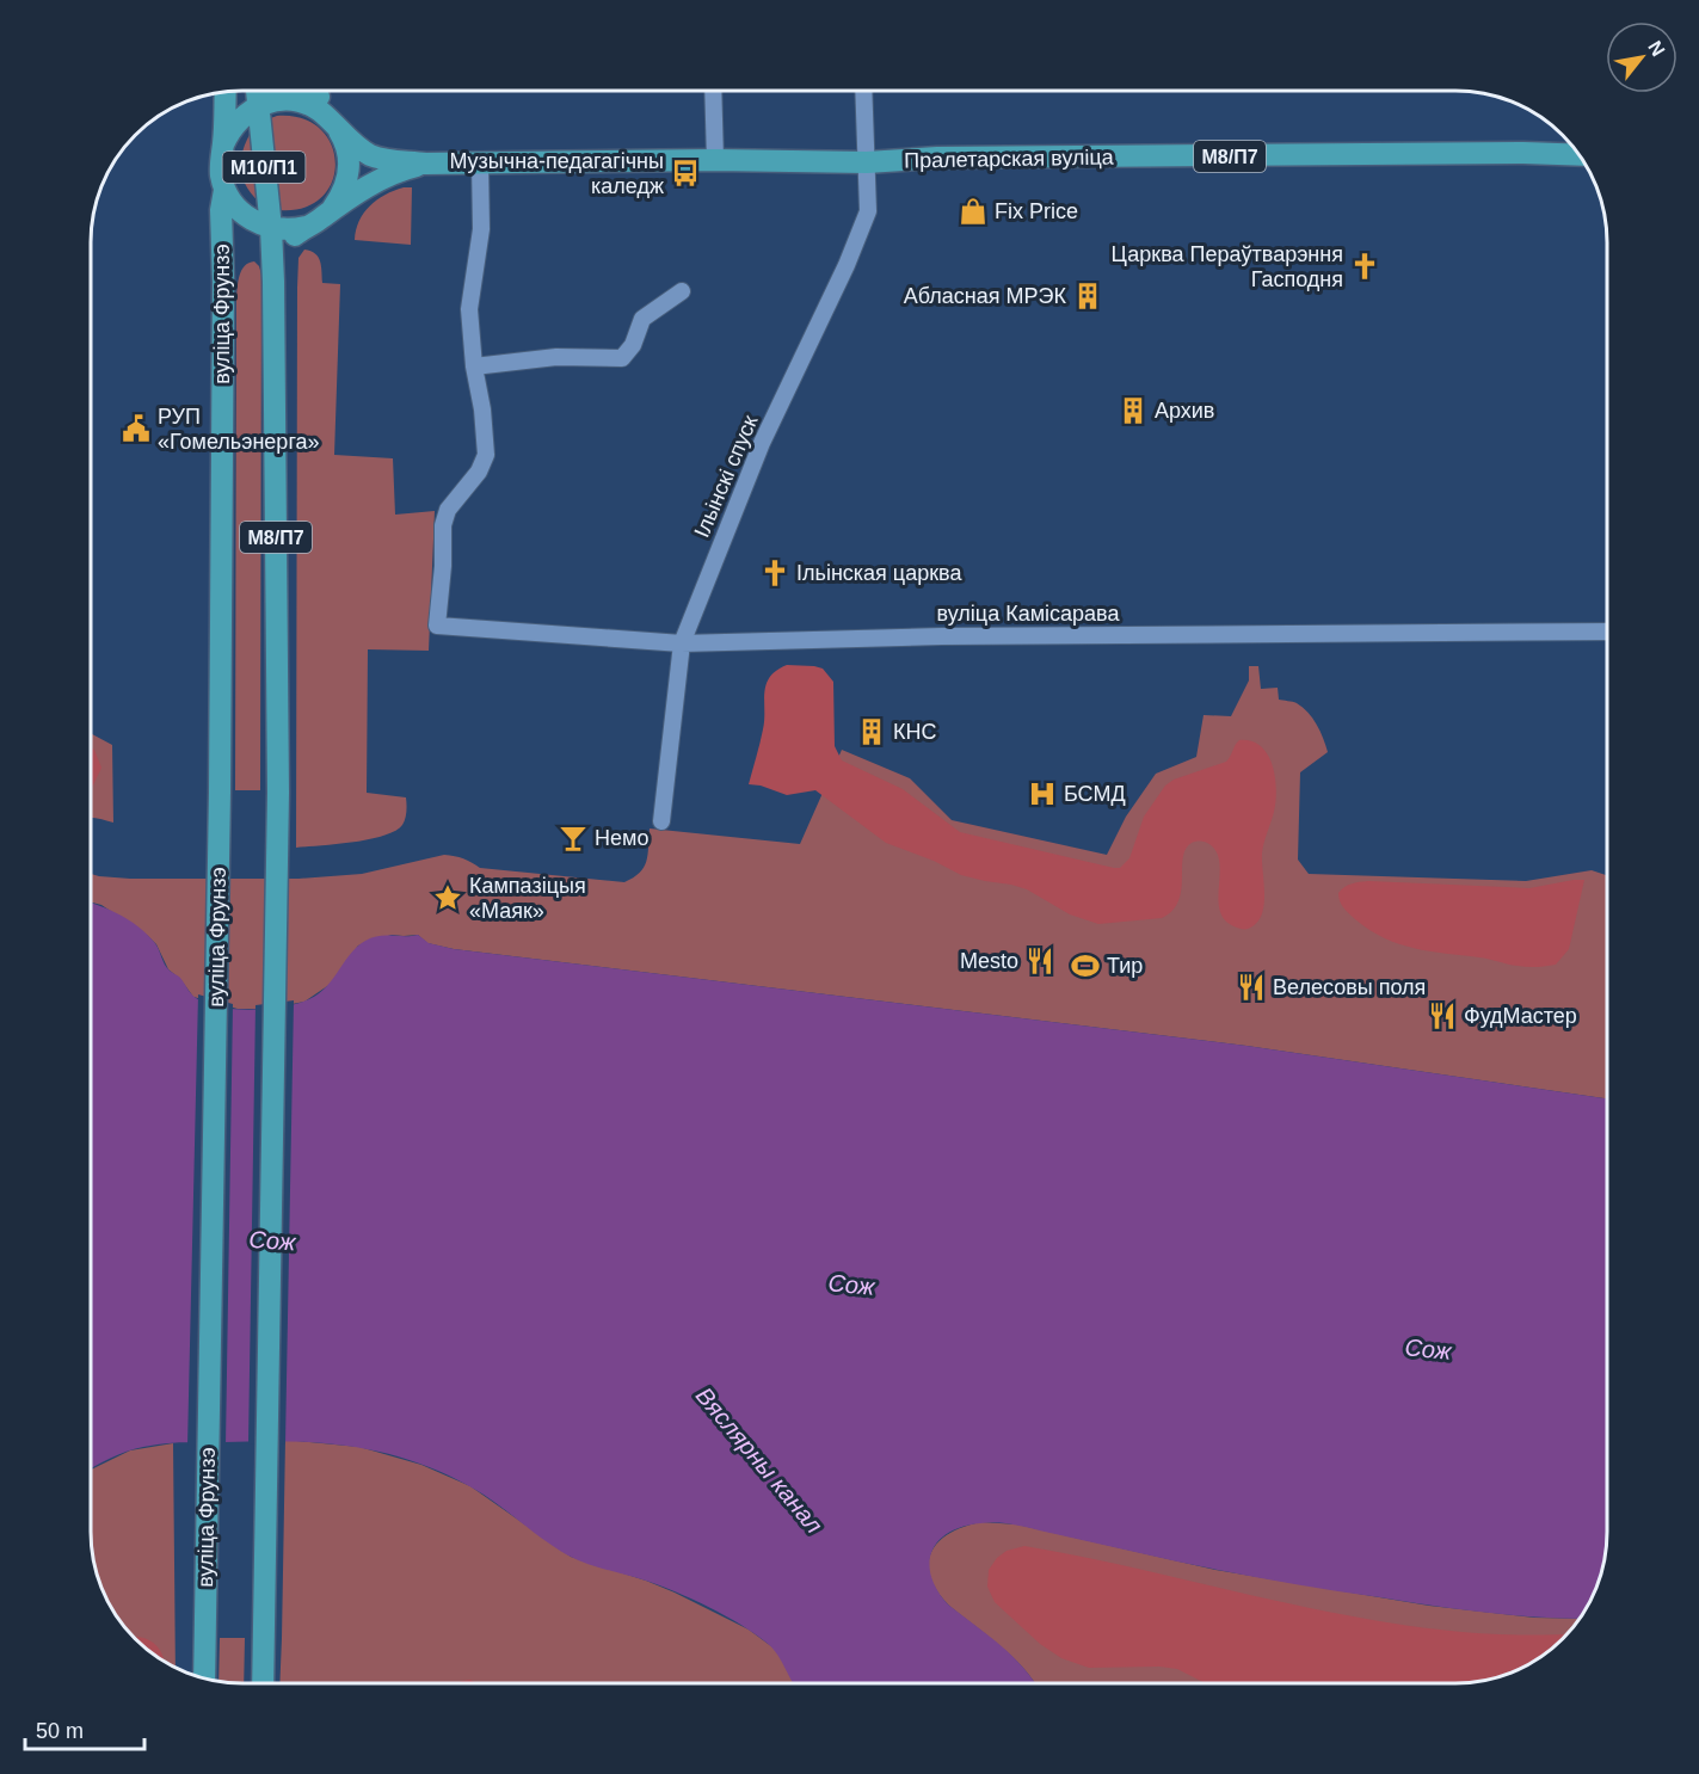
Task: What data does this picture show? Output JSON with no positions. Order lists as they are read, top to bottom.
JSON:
{
  "streets": {
    "main road": [
      "М8/П7",
      "Пралетарская вуліца",
      "М10/П1",
      "вуліца Фрунзэ"
    ],
    "street": ["Ільінскі спуск", "вуліца Камісарава"]
  },
  "crossings": [
    ["М8/П7", "Пралетарская вуліца"],
    ["М8/П7", "М10/П1"],
    ["М8/П7", "вуліца Фрунзэ"],
    ["Пралетарская вуліца", "Ільінскі спуск"],
    ["М10/П1", "вуліца Фрунзэ"],
    ["Ільінскі спуск", "вуліца Камісарава"]
  ],
  "water": ["Сож", "Вяслярны канал"],
  "places": {
    "bus stop": ["Музычна-педагагічны каледж"],
    "shop": ["Fix Price"],
    "church": ["Царква Пераўтварэння Гасподня", "Ільінская царква"],
    "building": ["Абласная МРЭК", "Архив", "КНС"],
    "public building": ["РУП «Гомельэнерга»"],
    "hospital": ["БСМД"],
    "bar": ["Немо"],
    "place": ["Кампазіцыя «Маяк»"],
    "restaurant": ["Mesto", "Велесовы поля", "ФудМастер"],
    "sports": ["Тир"]
  },
  "scale_bar": "50 m",
  "north": "top right"
}
